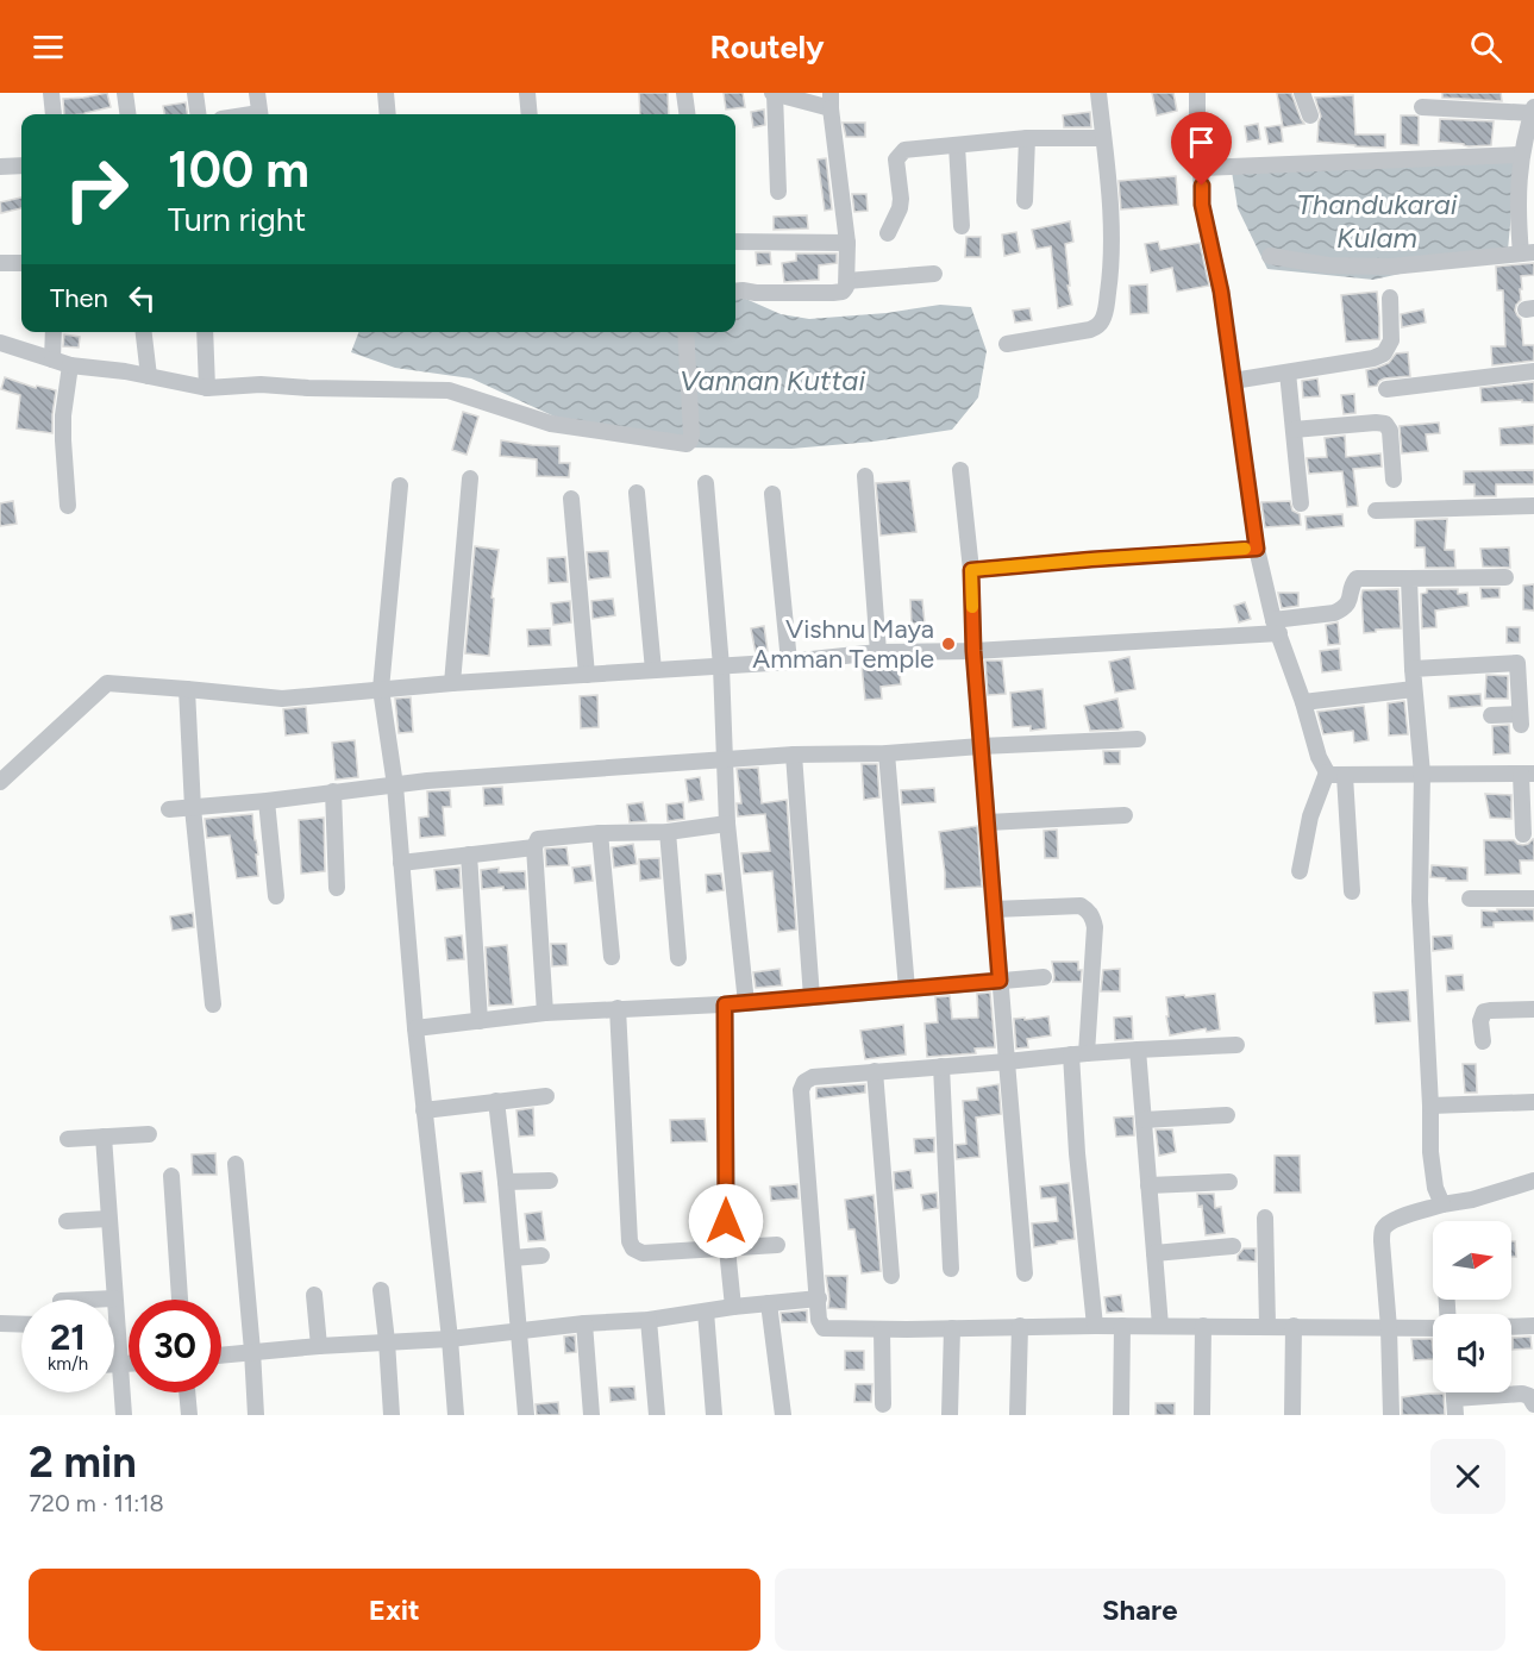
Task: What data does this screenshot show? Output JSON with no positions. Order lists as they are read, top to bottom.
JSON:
{
  "water": ["Thandukarai Kulam", "Vannan Kuttai"],
  "places": ["Vishnu Maya Amman Temple"],
  "north": "right",
  "page": {
    "header": "Routely",
    "turn": ["100 m", "Turn right"],
    "then": "Then",
    "speed": "21 km/h",
    "limit": "30",
    "heading": ["2 min", "720 m · 11:18"],
    "buttons": ["Exit", "Share"]
  }
}
